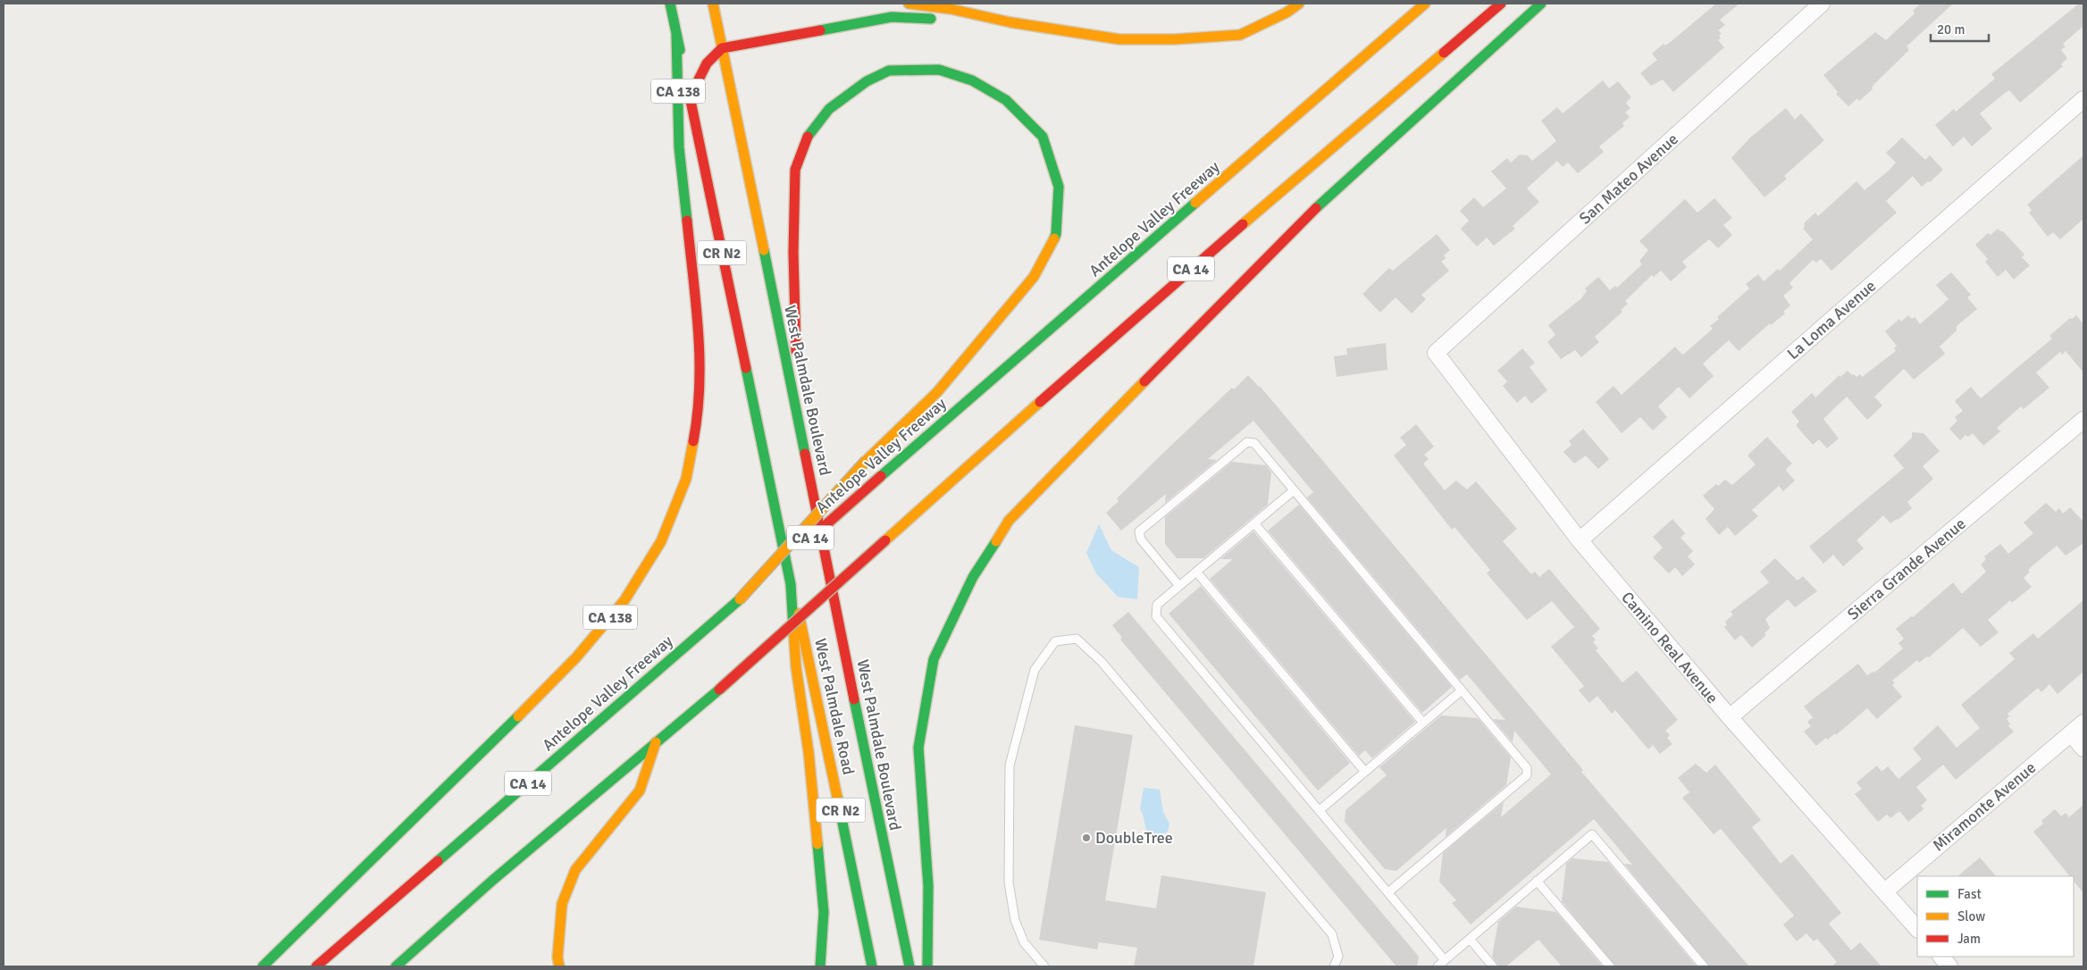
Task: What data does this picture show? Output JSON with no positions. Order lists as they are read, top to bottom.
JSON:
{
  "streets": {
    "main road": [
      "CA 138",
      "Antelope Valley Freeway",
      "CR N2",
      "CA 14",
      "West Palmdale Boulevard",
      "West Palmdale Road"
    ],
    "street": [
      "San Mateo Avenue",
      "La Loma Avenue",
      "Sierra Grande Avenue",
      "Camino Real Avenue",
      "Miramonte Avenue"
    ]
  },
  "crossings": [
    ["CA 138", "CR N2"],
    ["San Mateo Avenue", "Camino Real Avenue"],
    ["CR N2", "West Palmdale Road"],
    ["La Loma Avenue", "Camino Real Avenue"],
    ["Sierra Grande Avenue", "Camino Real Avenue"],
    ["Camino Real Avenue", "Miramonte Avenue"]
  ],
  "places": ["DoubleTree"],
  "legend": ["Fast", "Slow", "Jam"],
  "scale_bar": "20 m"
}
